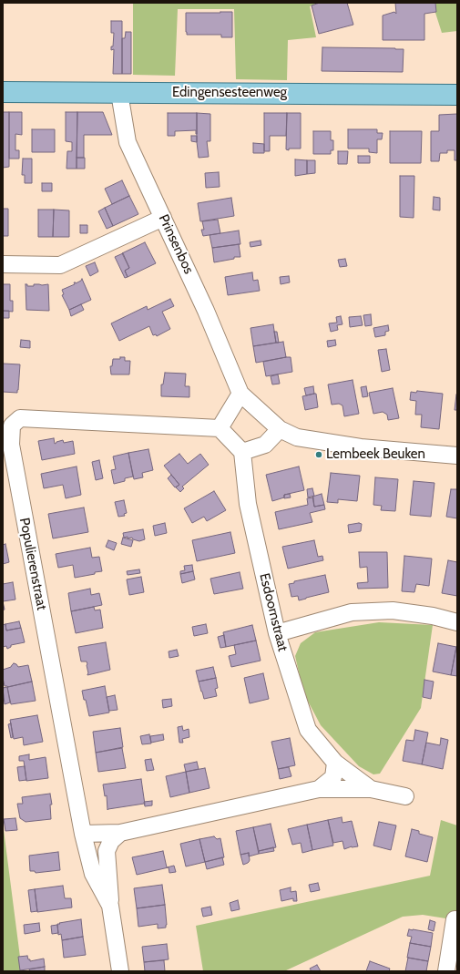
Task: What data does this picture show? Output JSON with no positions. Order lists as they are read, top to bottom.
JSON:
{
  "streets": {
    "main road": ["Edingensesteenweg"],
    "street": ["Prinsenbos", "Populierenstraat", "Esdoornstraat"]
  },
  "crossings": [
    ["Edingensesteenweg", "Prinsenbos"],
    ["Populierenstraat", "Esdoornstraat"]
  ],
  "places": ["Lembeek Beuken"]
}
